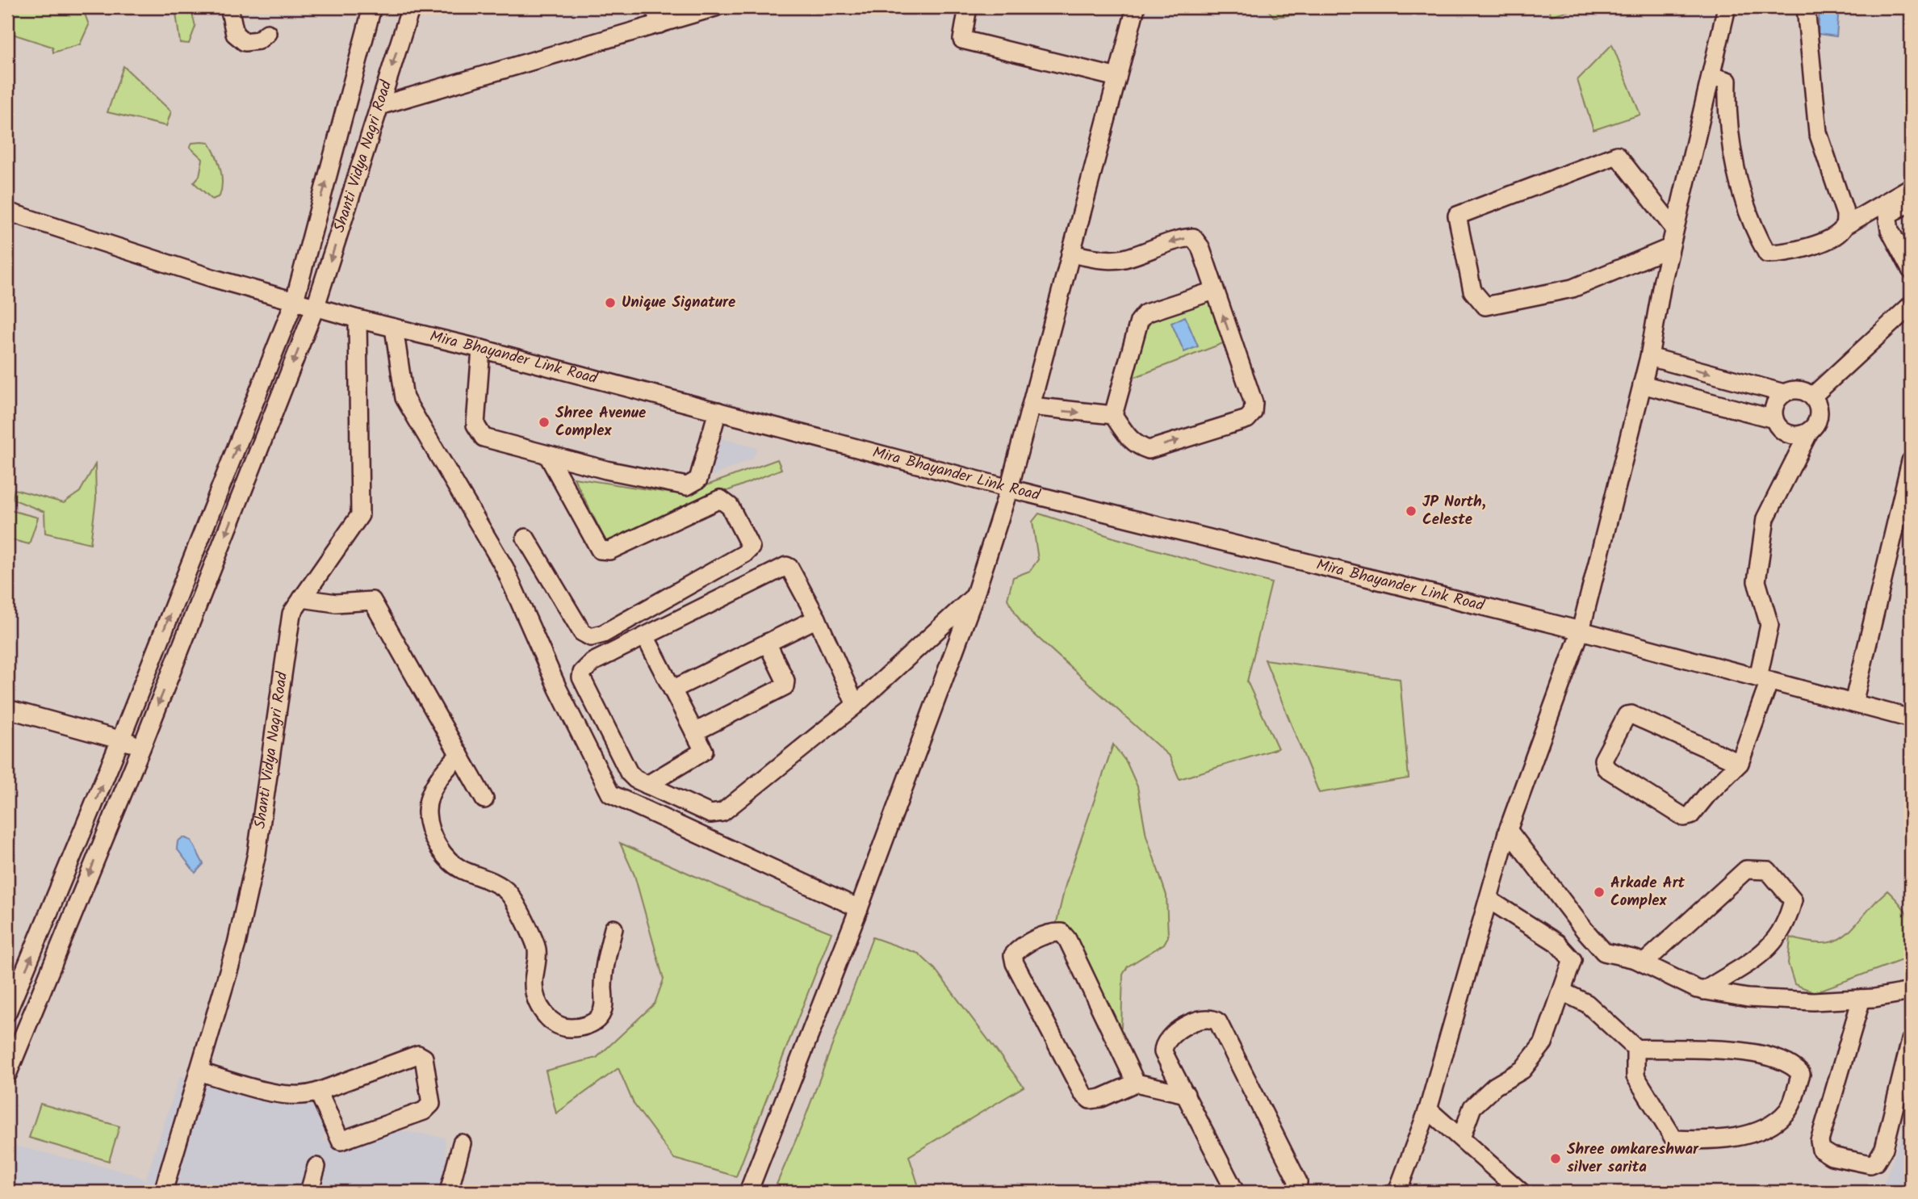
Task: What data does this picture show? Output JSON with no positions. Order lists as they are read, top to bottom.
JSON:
{
  "streets": {
    "street": ["Shanti Vidya Nagri Road", "Mira Bhayander Link Road"]
  },
  "crossings": [
    ["Shanti Vidya Nagri Road", "Mira Bhayander Link Road"]
  ],
  "places": [
    "Unique Signature",
    "Shree Avenue Complex",
    "JP North, Celeste",
    "Arkade Art Complex",
    "Shree omkareshwar silver sarita"
  ]
}
